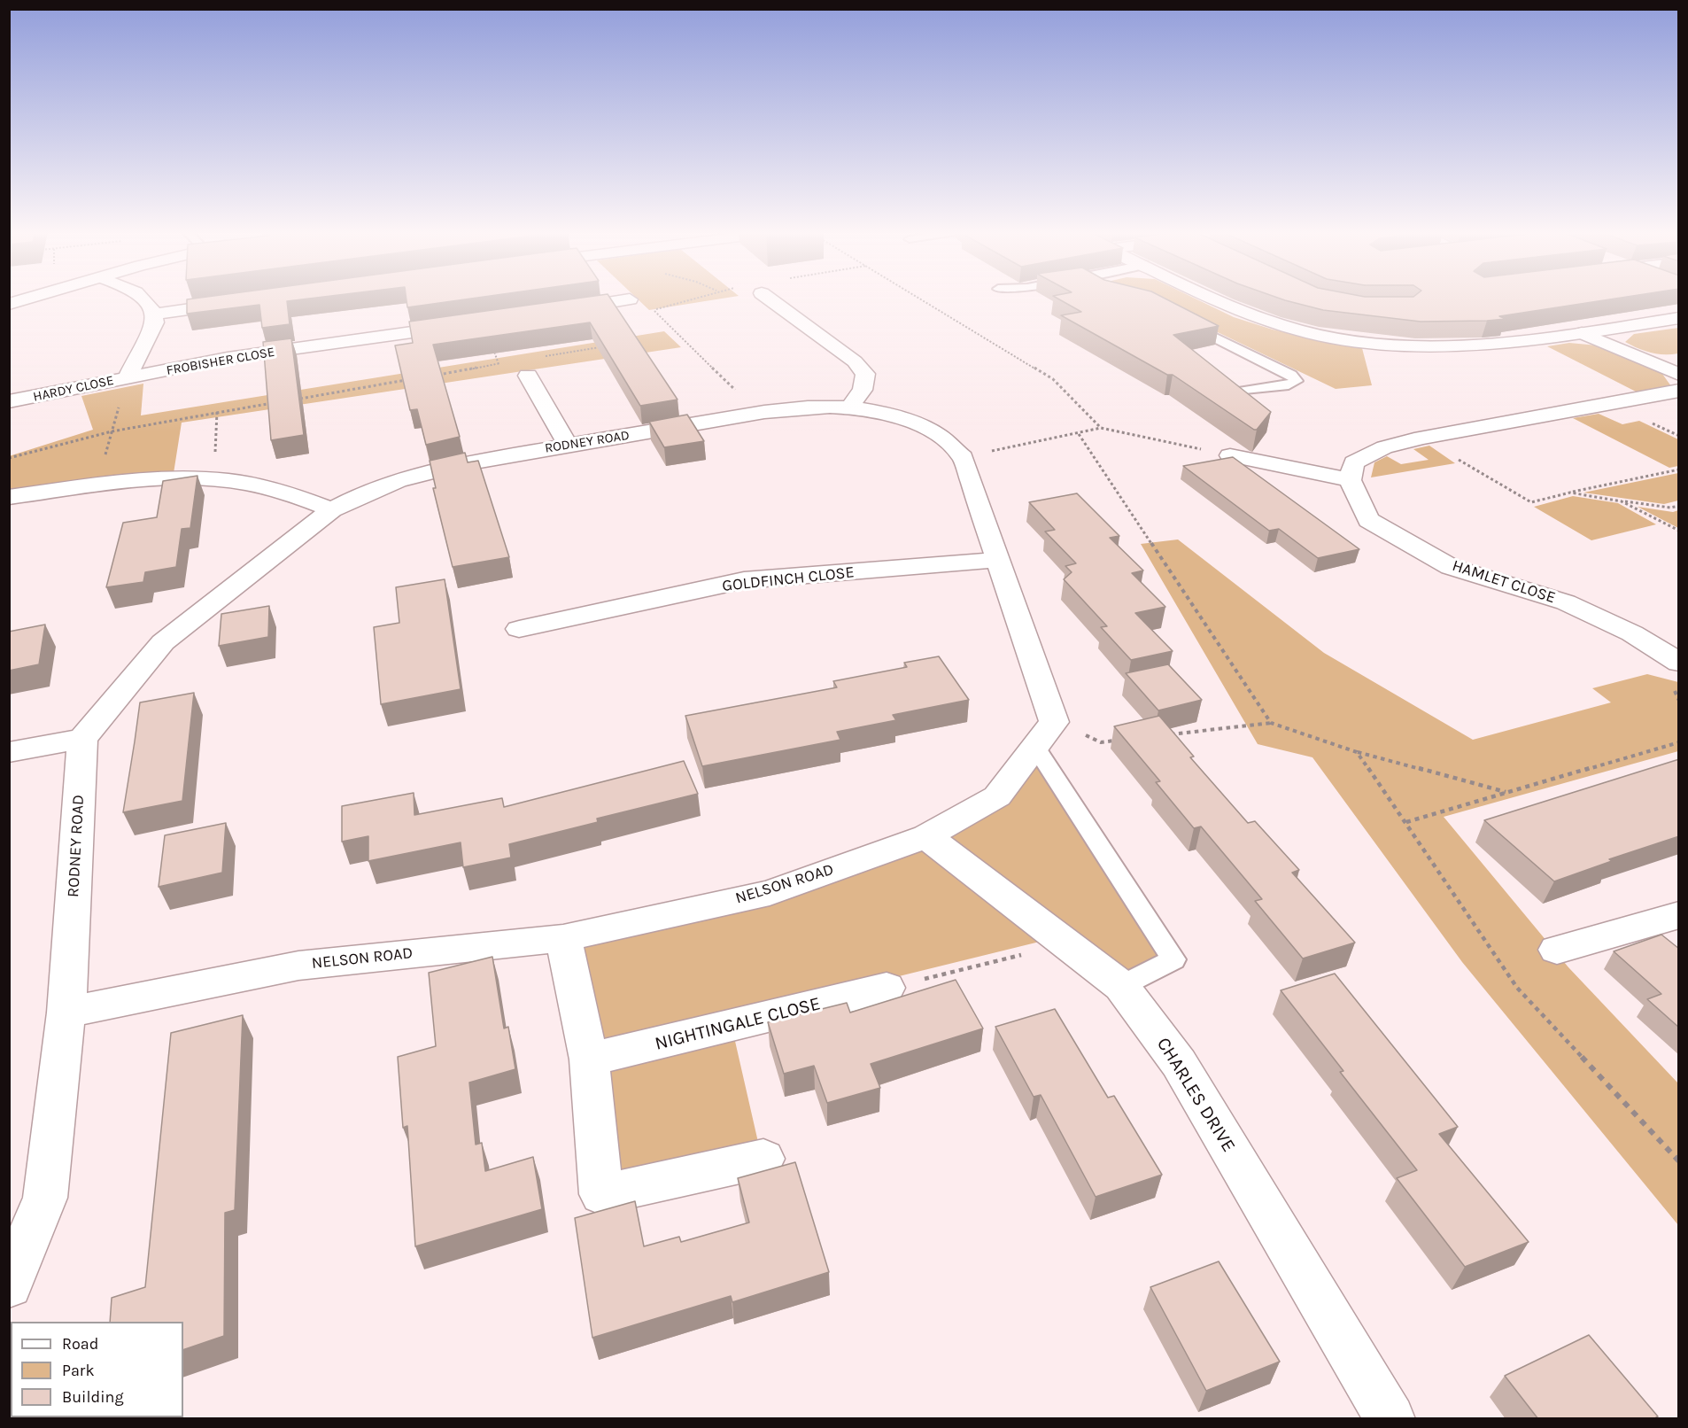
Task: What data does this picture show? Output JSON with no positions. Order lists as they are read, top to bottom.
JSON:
{
  "streets": {
    "street": [
      "FROBISHER CLOSE",
      "HARDY CLOSE",
      "RODNEY ROAD",
      "GOLDFINCH CLOSE",
      "HAMLET CLOSE",
      "NELSON ROAD",
      "NIGHTINGALE CLOSE",
      "CHARLES DRIVE"
    ]
  },
  "crossings": [
    ["FROBISHER CLOSE", "HARDY CLOSE"],
    ["RODNEY ROAD", "NELSON ROAD"],
    ["NELSON ROAD", "CHARLES DRIVE"]
  ],
  "legend": ["Road", "Park", "Building"]
}
